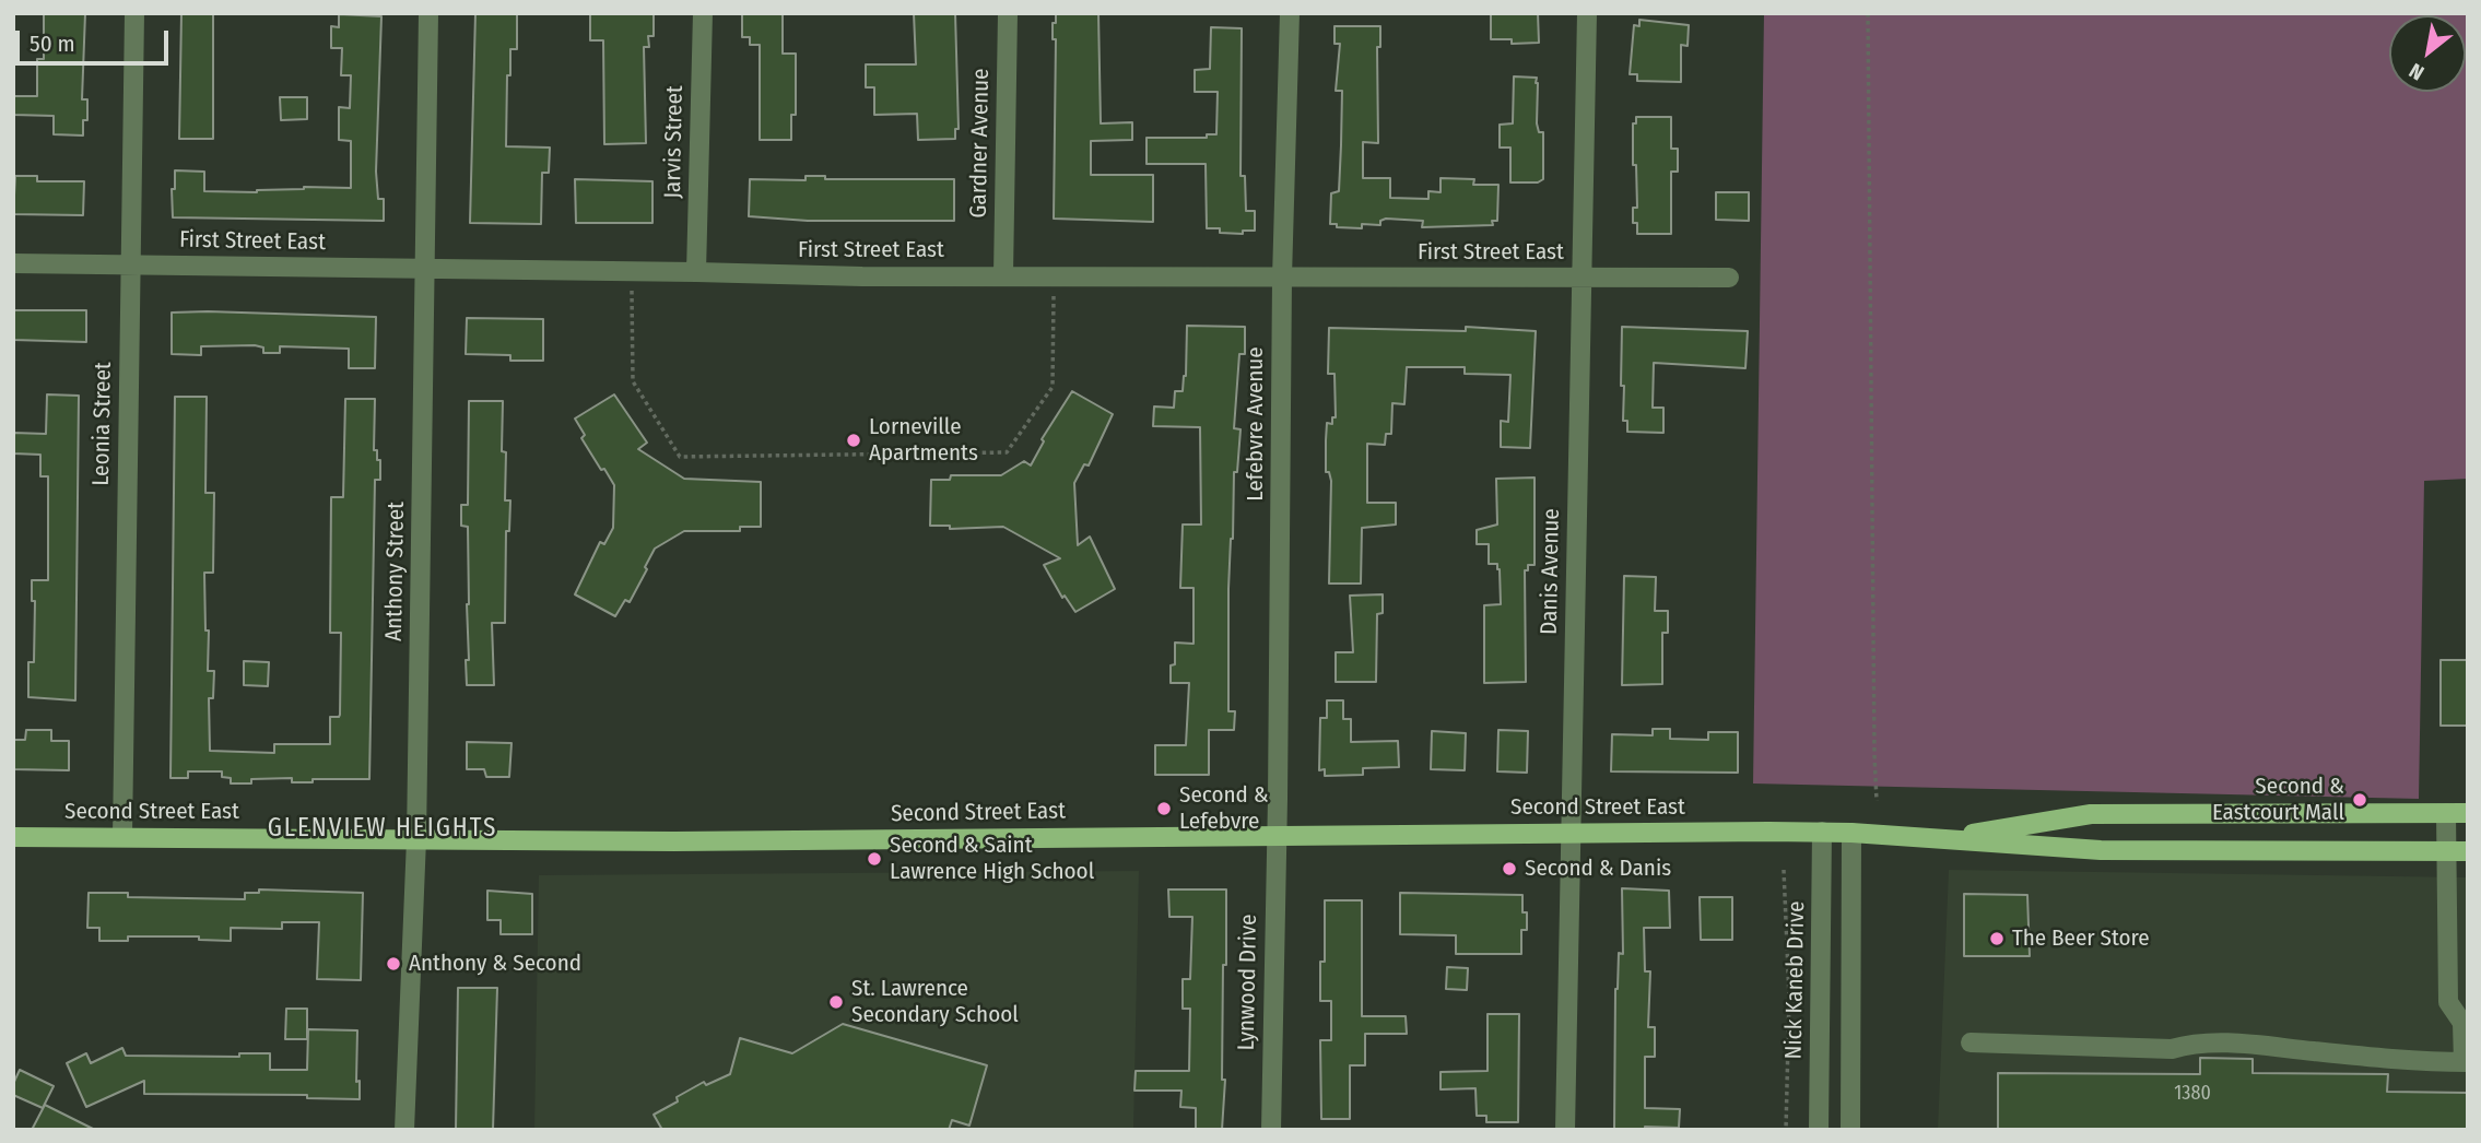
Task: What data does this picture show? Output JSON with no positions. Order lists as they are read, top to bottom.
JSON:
{
  "streets": {
    "main road": ["Second Street East"],
    "street": [
      "Jarvis Street",
      "Gardner Avenue",
      "First Street East",
      "Leonia Street",
      "Lefebvre Avenue",
      "Anthony Street",
      "Danis Avenue",
      "Nick Kaneb Drive",
      "Lynwood Drive"
    ]
  },
  "crossings": [
    ["Jarvis Street", "First Street East"],
    ["Gardner Avenue", "First Street East"],
    ["First Street East", "Leonia Street"],
    ["First Street East", "Lefebvre Avenue"],
    ["First Street East", "Anthony Street"],
    ["First Street East", "Danis Avenue"],
    ["Leonia Street", "Second Street East"],
    ["Lefebvre Avenue", "Second Street East"],
    ["Lefebvre Avenue", "Lynwood Drive"],
    ["Anthony Street", "Second Street East"],
    ["Danis Avenue", "Second Street East"],
    ["Second Street East", "Nick Kaneb Drive"],
    ["Second Street East", "Lynwood Drive"]
  ],
  "districts": ["GLENVIEW HEIGHTS"],
  "places": [
    "Lorneville Apartments",
    "Second & Eastcourt Mall",
    "Second & Lefebvre",
    "Second & Saint Lawrence High School",
    "Second & Danis",
    "The Beer Store",
    "Anthony & Second",
    "St. Lawrence Secondary School"
  ],
  "house_numbers": ["1380"],
  "scale_bar": "50 m",
  "north": "bottom left"
}
